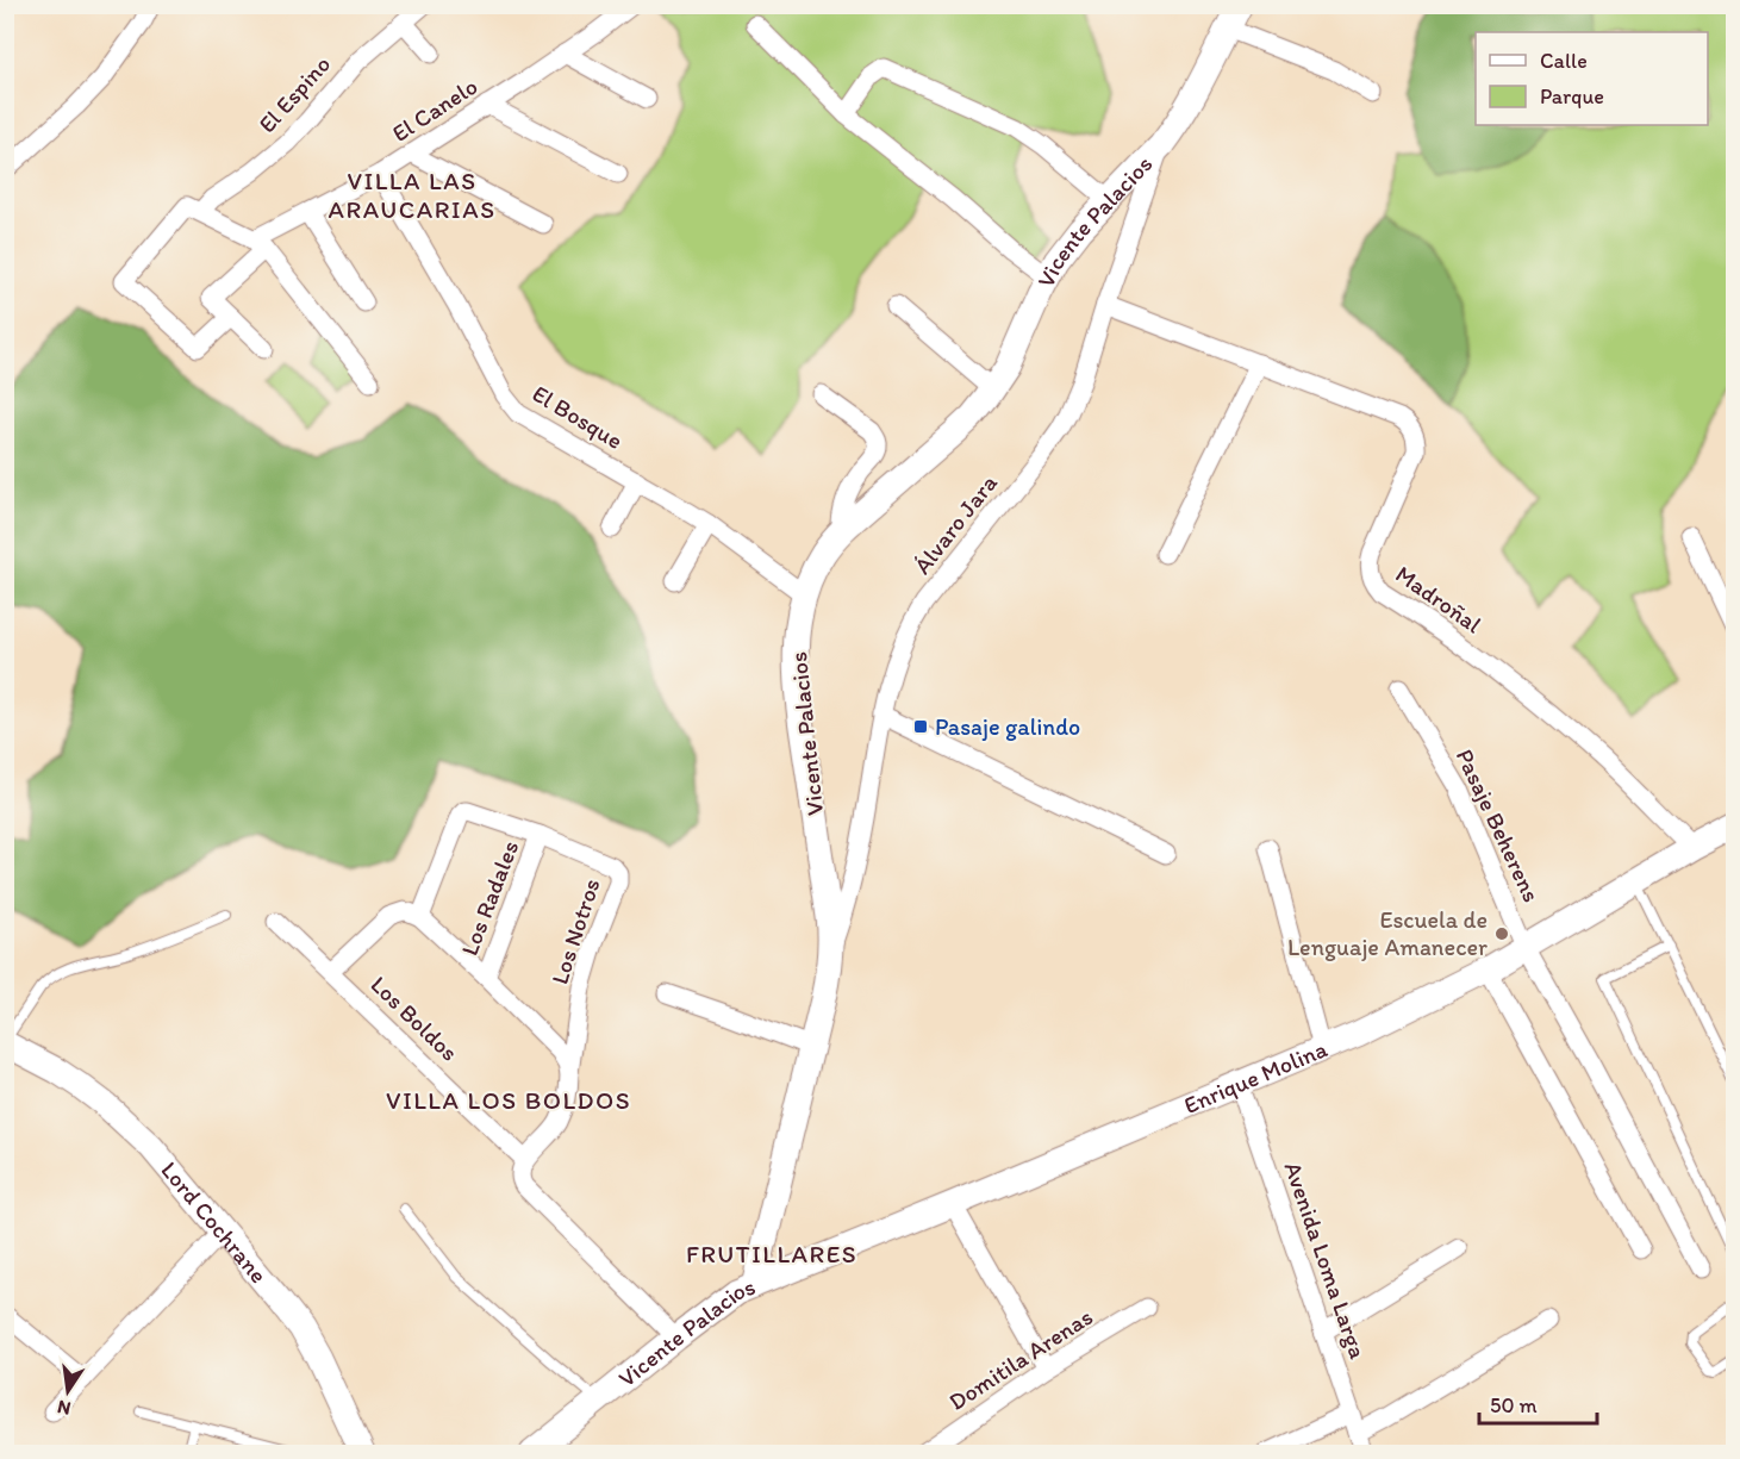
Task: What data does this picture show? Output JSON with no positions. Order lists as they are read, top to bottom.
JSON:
{
  "streets": {
    "main road": ["Vicente Palacios", "Enrique Molina", "Lord Cochrane"],
    "street": [
      "El Espino",
      "El Canelo",
      "El Bosque",
      "Álvaro Jara",
      "Madroñal",
      "Pasaje Beherens",
      "Los Radales",
      "Los Notros",
      "Los Boldos",
      "Avenida Loma Larga",
      "Domitila Arenas"
    ]
  },
  "crossings": [
    ["El Espino", "El Canelo"],
    ["El Canelo", "El Bosque"],
    ["Vicente Palacios", "El Bosque"],
    ["Vicente Palacios", "Álvaro Jara"],
    ["Vicente Palacios", "Enrique Molina"],
    ["Álvaro Jara", "Madroñal"],
    ["Madroñal", "Enrique Molina"],
    ["Pasaje Beherens", "Enrique Molina"],
    ["Los Radales", "Los Notros"],
    ["Los Notros", "Los Boldos"],
    ["Enrique Molina", "Avenida Loma Larga"]
  ],
  "districts": ["VILLA LAS ARAUCARIAS", "VILLA LOS BOLDOS", "FRUTILLARES"],
  "places": {
    "transit": ["Pasaje galindo"],
    "other": ["Escuela de Lenguaje Amanecer"]
  },
  "legend": ["Calle", "Parque"],
  "scale_bar": "50 m",
  "north": "bottom"
}
